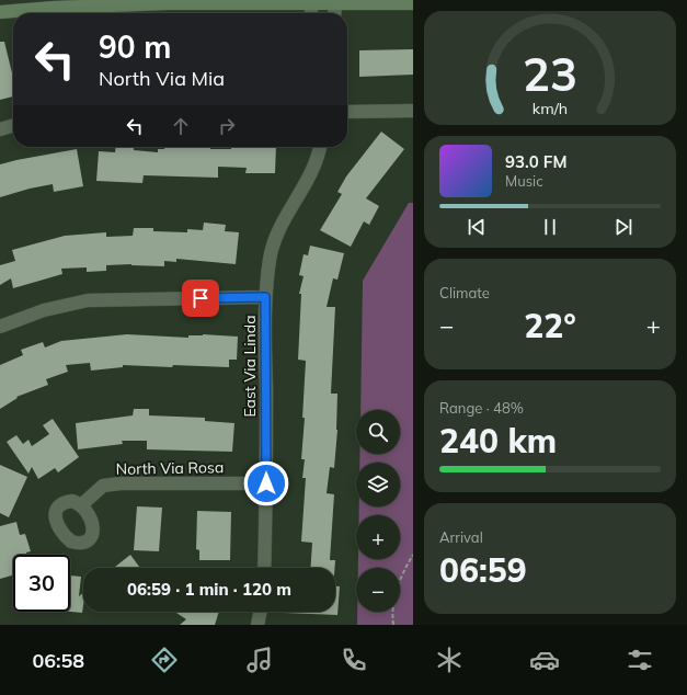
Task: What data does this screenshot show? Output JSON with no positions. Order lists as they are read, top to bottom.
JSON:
{
  "streets": {
    "street": ["East Via Linda", "North Via Rosa"]
  },
  "crossings": [
    ["East Via Linda", "North Via Rosa"]
  ],
  "page": {
    "turn": ["90 m", "North Via Mia"],
    "song": ["93.0 FM", "Music"],
    "tile": [
      "Climate",
      ["Range · 48%", "240 km"],
      ["Arrival", "06:59"]
    ],
    "heat": ["−", "22°", "+"],
    "map_buttons": ["+", "−"],
    "limit": "30",
    "trip": "06:59 · 1 min · 120 m",
    "tabs": "06:58",
    "gauge": ["23", "km/h"]
  }
}
